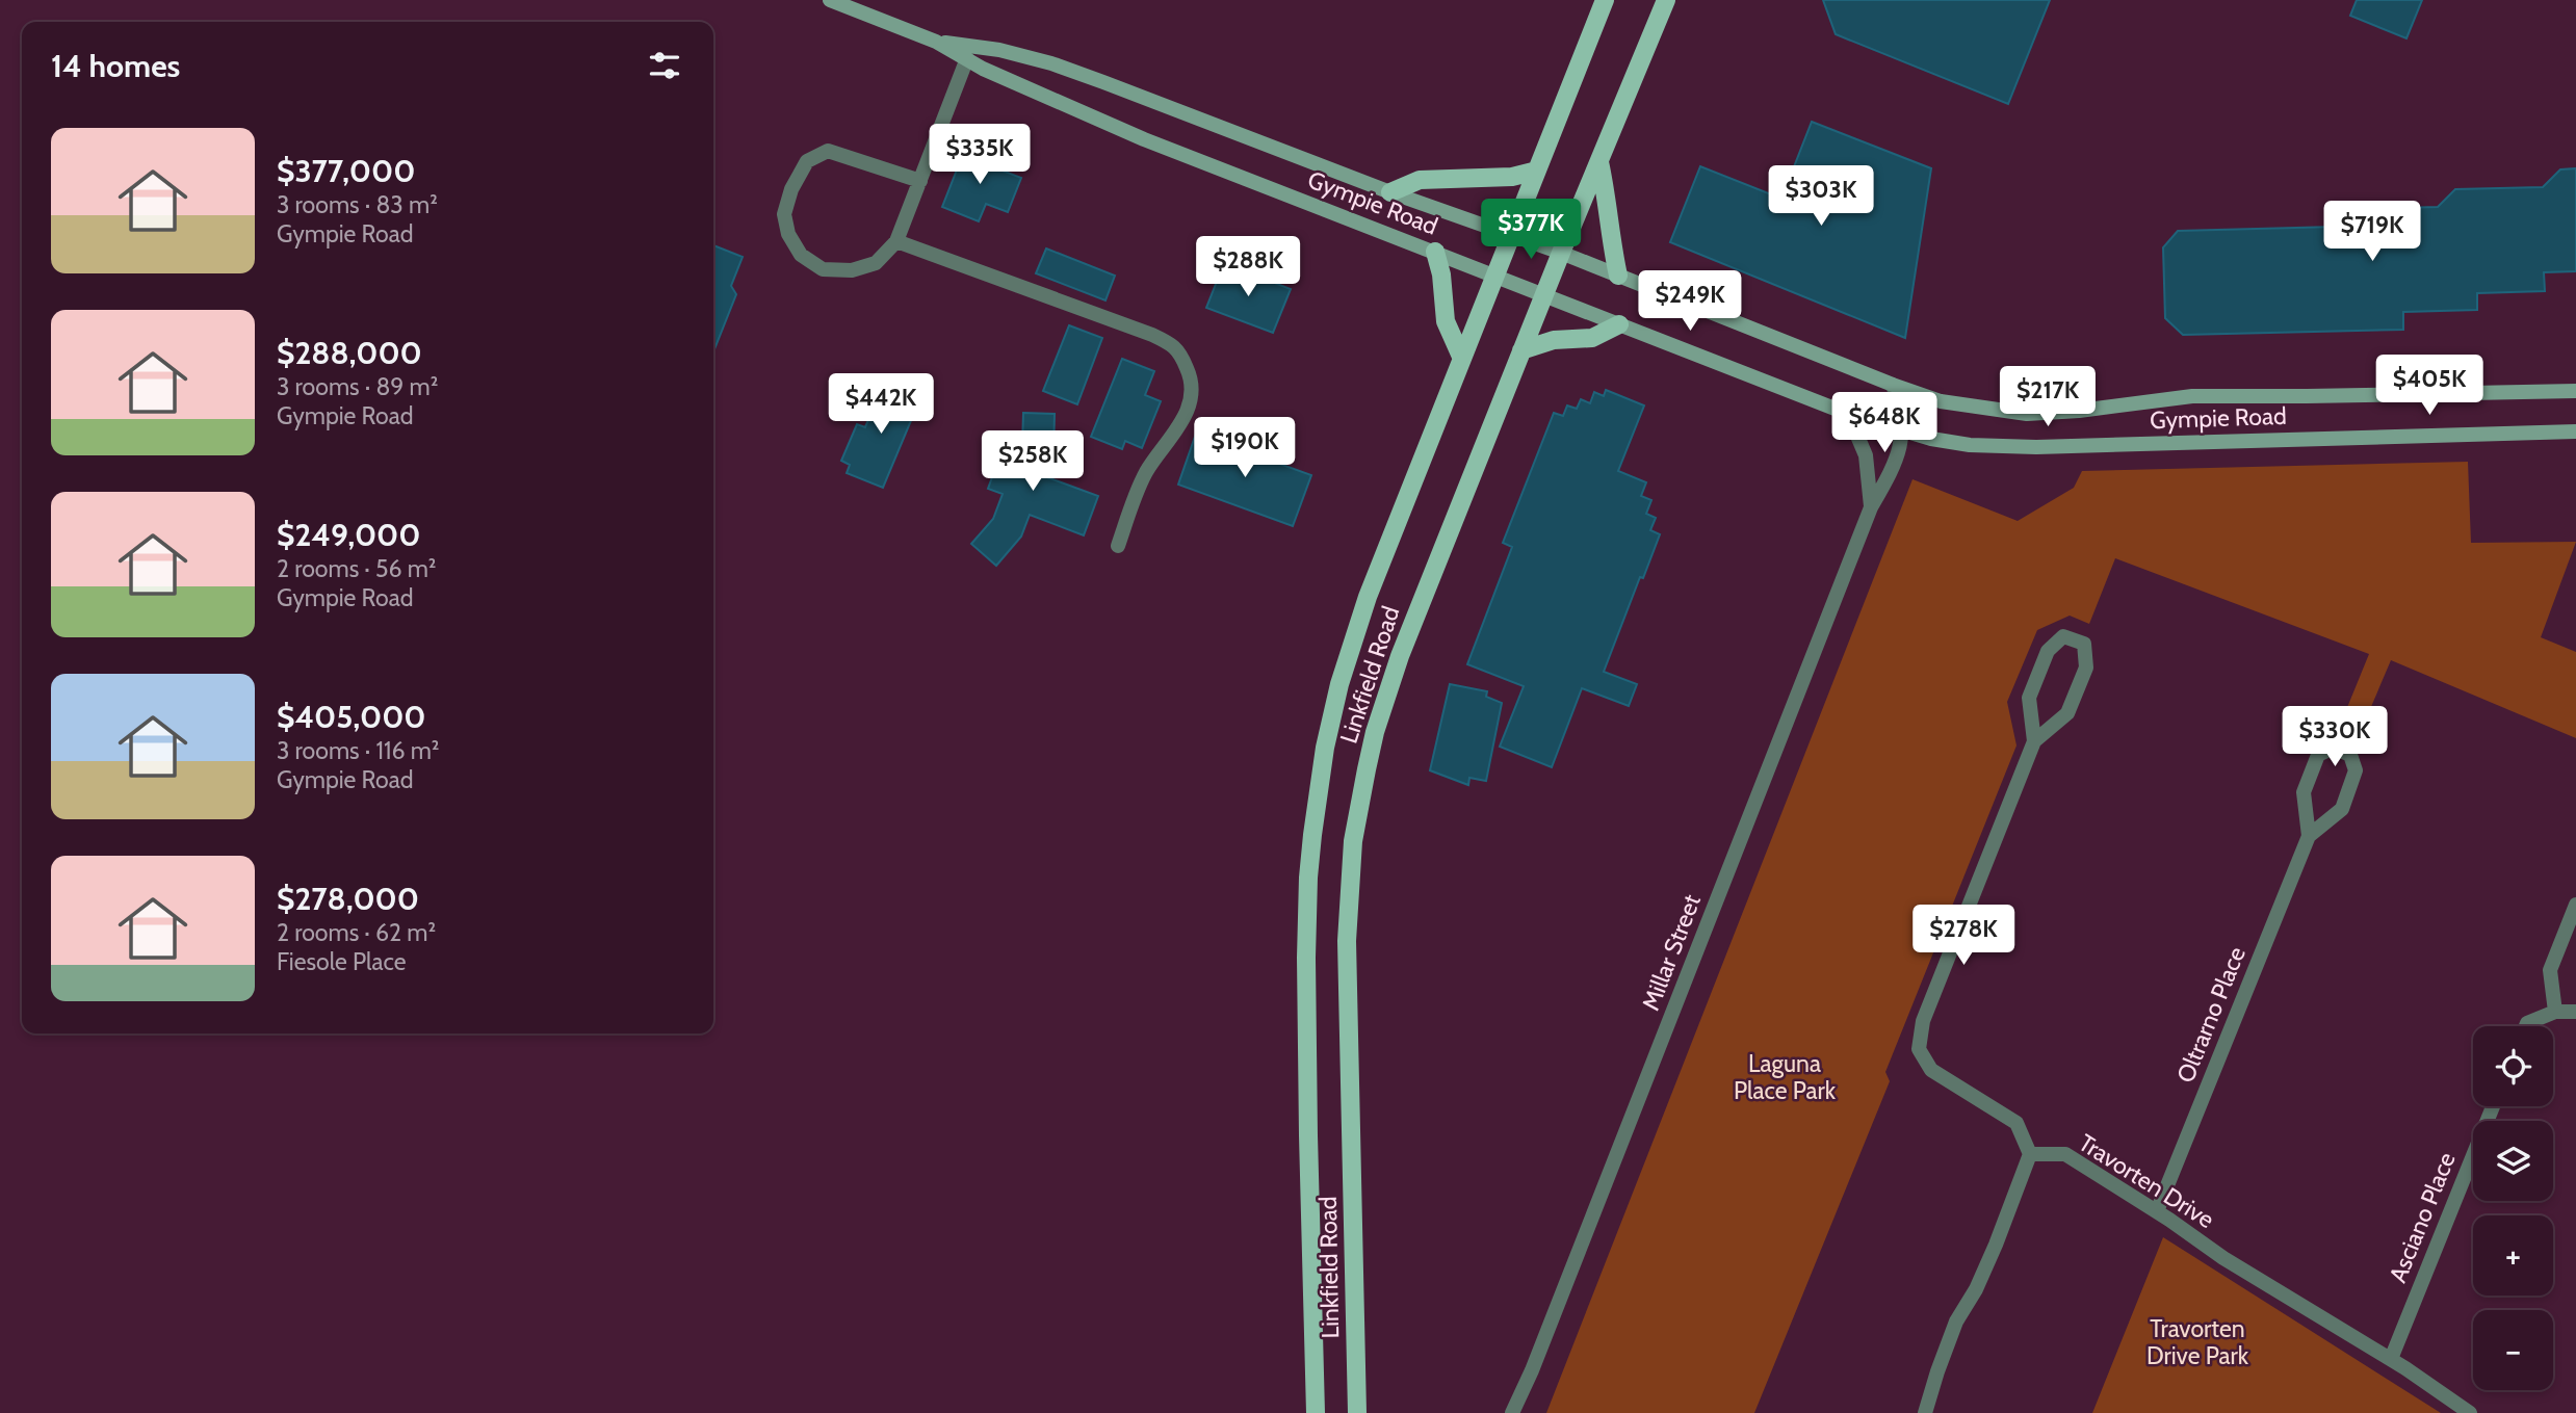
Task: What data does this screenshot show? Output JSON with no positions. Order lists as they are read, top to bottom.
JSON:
{
  "streets": {
    "main road": ["Gympie Road", "Linkfield Road"],
    "street": [
      "Millar Street",
      "Oltrarno Place",
      "Travorten Drive",
      "Asciano Place"
    ]
  },
  "crossings": [
    ["Gympie Road", "Linkfield Road"],
    ["Gympie Road", "Millar Street"],
    ["Oltrarno Place", "Travorten Drive"],
    ["Travorten Drive", "Asciano Place"]
  ],
  "parks": ["Laguna Place Park", "Travorten Drive Park"],
  "page": {
    "heading": "14 homes",
    "list": [
      {
        "name": "$377,000",
        "note": "3 rooms · 83 m² · Gympie Road"
      },
      {
        "name": "$288,000",
        "note": "3 rooms · 89 m² · Gympie Road"
      },
      {
        "name": "$249,000",
        "note": "2 rooms · 56 m² · Gympie Road"
      },
      {
        "name": "$405,000",
        "note": "3 rooms · 116 m² · Gympie Road"
      },
      {
        "name": "$278,000",
        "note": "2 rooms · 62 m² · Fiesole Place"
      }
    ],
    "price": [
      "$335K",
      "$303K",
      "$377K",
      "$719K",
      "$288K",
      "$249K",
      "$405K",
      "$217K",
      "$442K",
      "$648K",
      "$190K",
      "$258K",
      "$330K",
      "$278K"
    ],
    "map_buttons": ["+", "−"]
  }
}
